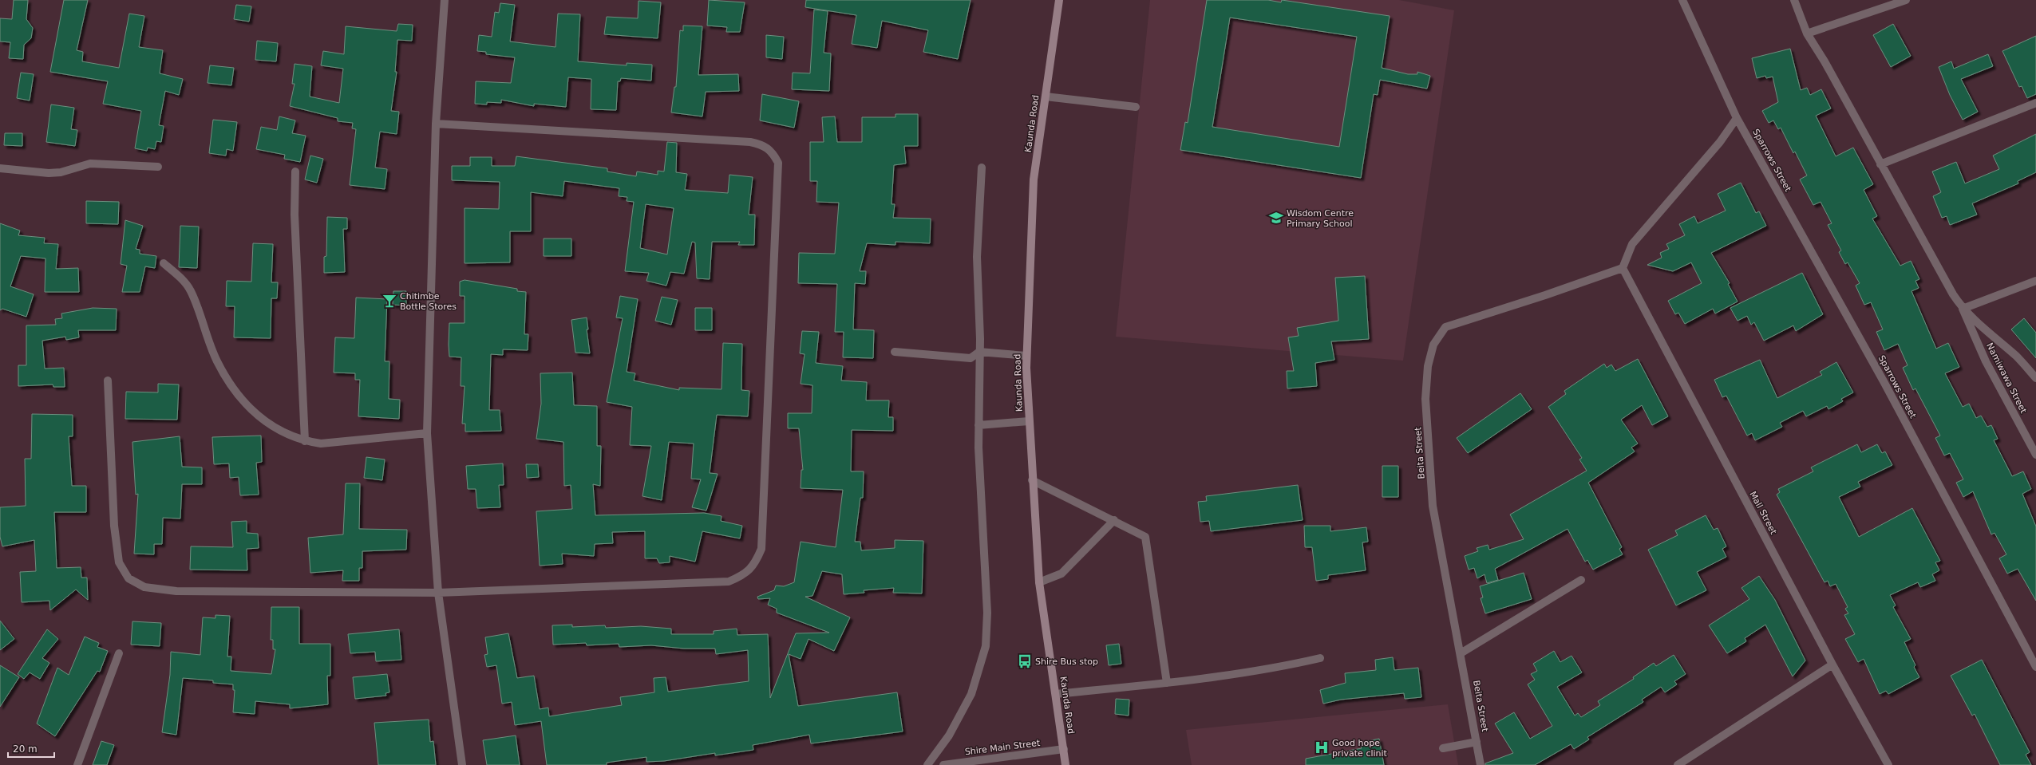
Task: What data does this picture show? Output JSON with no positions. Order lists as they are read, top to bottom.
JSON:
{
  "streets": {
    "main road": ["Kaunda Road"],
    "street": [
      "Sparrows Street",
      "Namiwawa Street",
      "Beita Street",
      "Mall Street",
      "Shire Main Street"
    ]
  },
  "crossings": [
    ["Kaunda Road", "Shire Main Street"],
    ["Beita Street", "Mall Street"]
  ],
  "places": {
    "school or university": ["Wisdom Centre Primary School"],
    "bar": ["Chitimbe Bottle Stores"],
    "bus stop": ["Shire Bus stop"],
    "hospital": ["Good hope private clinit"]
  },
  "scale_bar": "20 m"
}
